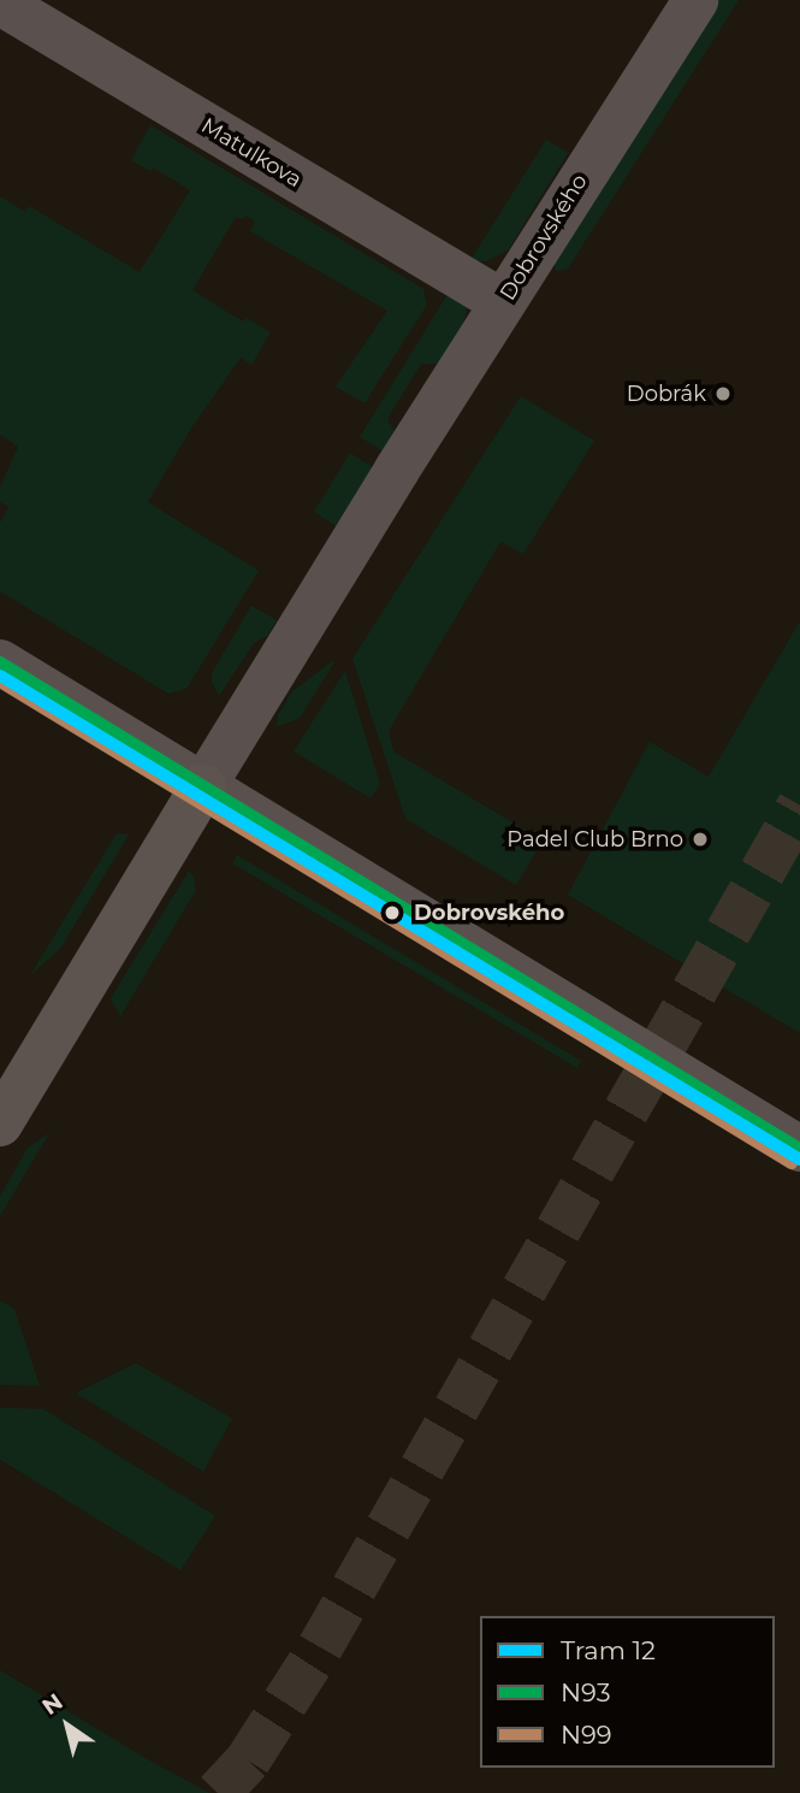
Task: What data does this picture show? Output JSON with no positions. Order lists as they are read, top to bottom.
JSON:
{
  "streets": {
    "main road": ["Dobrovského"],
    "street": ["Matulkova"]
  },
  "crossings": [
    ["Matulkova", "Dobrovského"]
  ],
  "places": ["Dobrák", "Padel Club Brno", "Dobrovského"],
  "lines": ["transit line N93", "tram line 12", "transit line N99"],
  "legend": ["Tram 12", "N93", "N99"],
  "north": "top left"
}
